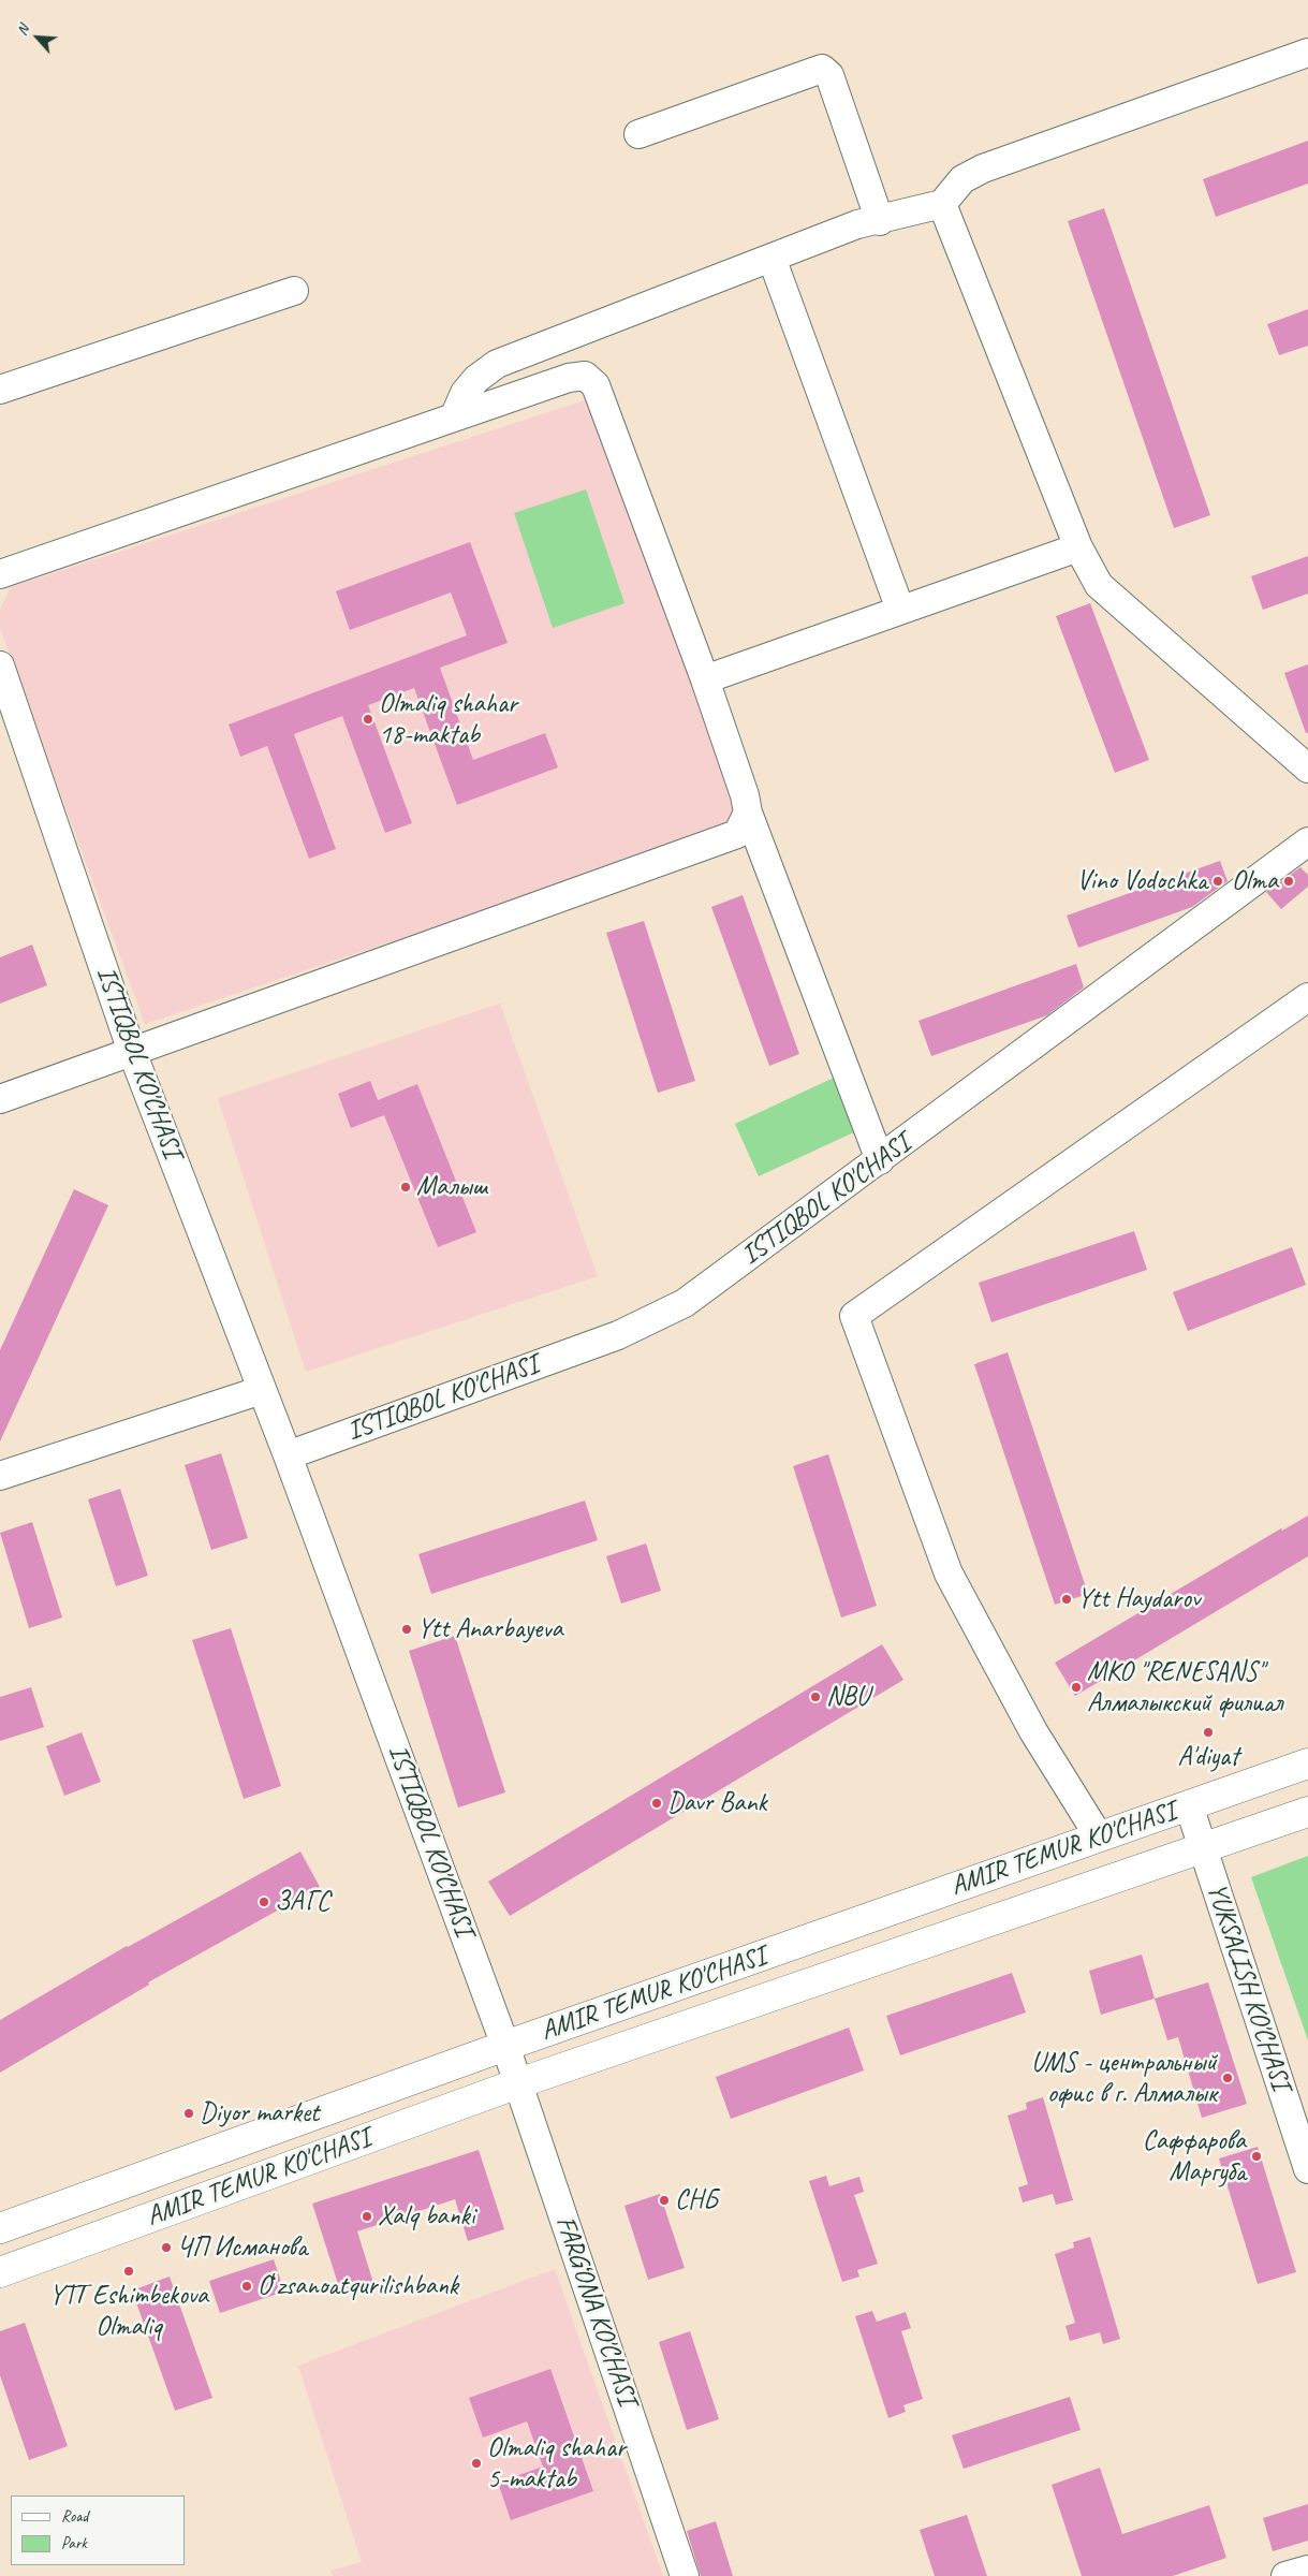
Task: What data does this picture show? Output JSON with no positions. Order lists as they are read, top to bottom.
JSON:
{
  "streets": {
    "main road": ["AMIR TEMUR KO'CHASI"],
    "street": ["ISTIQBOL KO'CHASI", "YUKSALISH KO'CHASI", "FARG‘ONA KO'CHASI"]
  },
  "crossings": [
    ["ISTIQBOL KO'CHASI", "AMIR TEMUR KO'CHASI"],
    ["ISTIQBOL KO'CHASI", "FARG‘ONA KO'CHASI"],
    ["AMIR TEMUR KO'CHASI", "YUKSALISH KO'CHASI"],
    ["AMIR TEMUR KO'CHASI", "FARG‘ONA KO'CHASI"]
  ],
  "places": [
    "Olmaliq shahar 18-maktab",
    "Vino Vodochka",
    "Olma",
    "Малыш",
    "Ytt Haydarov",
    "Ytt Anarbayeva",
    "МКО \"RENESANS\" Алмалыкский филиал",
    "NBU",
    "A'diyat",
    "Davr Bank",
    "ЗАГС",
    "UMS - центральный офис в г. Алмалык",
    "Diyor market",
    "Саффарова Маргуба",
    "СНБ",
    "Xalq banki",
    "ЧП Исманова",
    "YTT Eshimbekova Olmaliq",
    "Oʻzsanoatqurilishbank",
    "Olmaliq shahar 5-maktab"
  ],
  "legend": ["Road", "Park"],
  "north": "top left"
}
